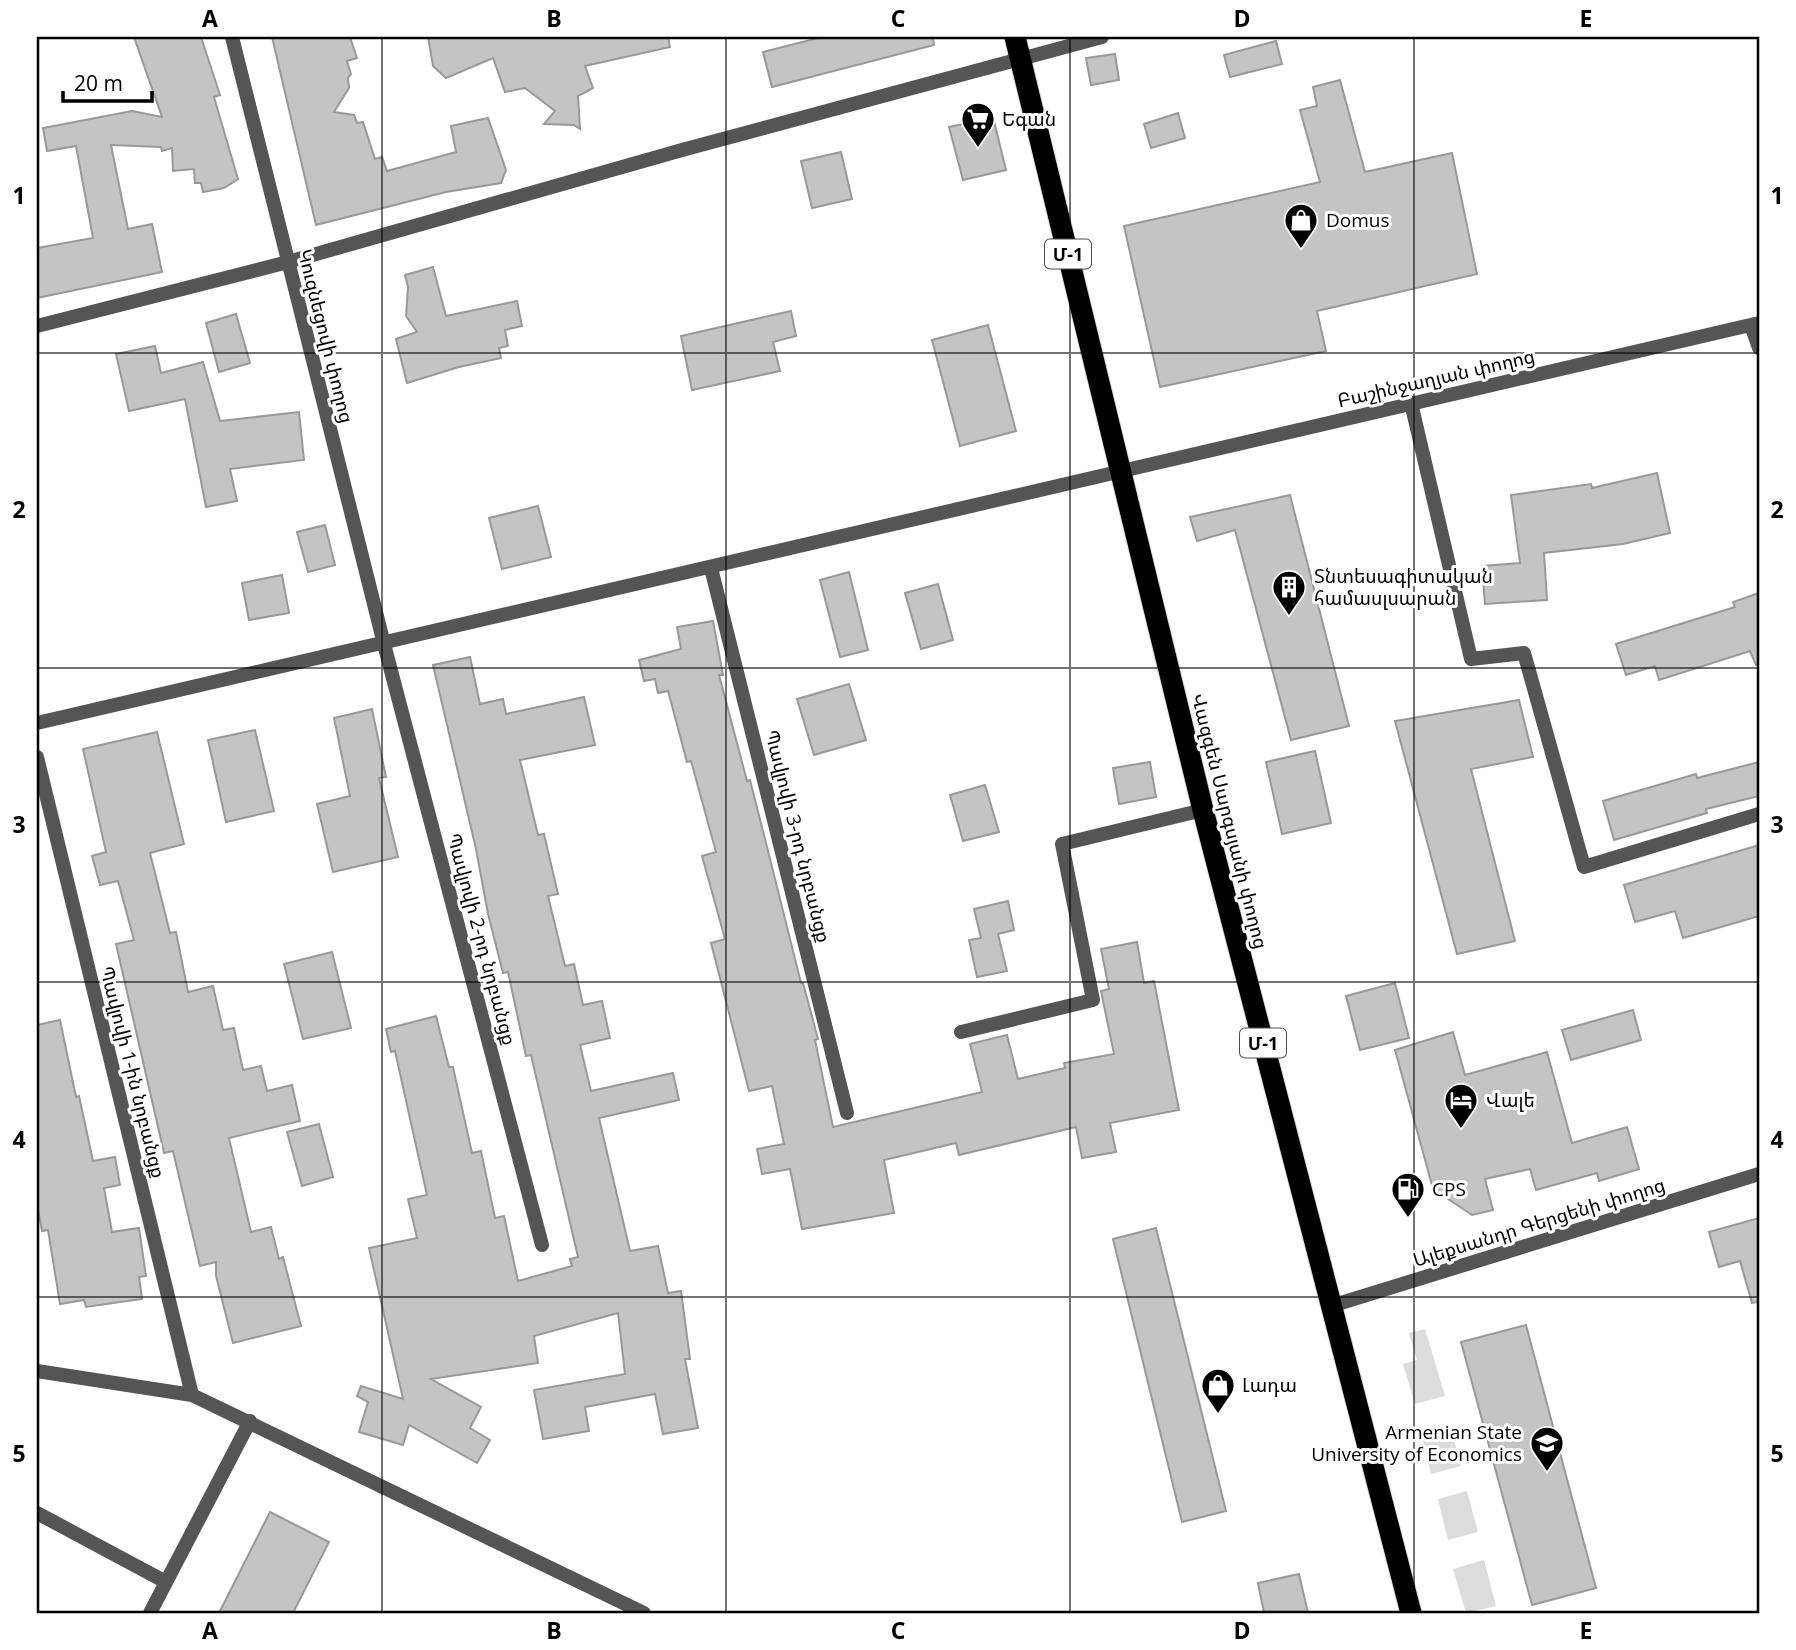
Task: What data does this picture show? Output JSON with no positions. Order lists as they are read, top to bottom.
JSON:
{
  "streets": {
    "highway": ["Մ-1", "Վազգեն Սարգսյանի փողոց"],
    "street": [
      "Կուզնեցովի փողոց",
      "Բաշինջաղյան փողոց",
      "Պավլովի 3-րդ նրբանցք",
      "Պավլովի 2-րդ նրբանցք",
      "Պավլովի 1-ին նրբանցք",
      "Ալեքսանդր Գերցենի փողոց"
    ]
  },
  "crossings": [
    ["Կուզնեցովի փողոց", "Բաշինջաղյան փողոց"],
    ["Կուզնեցովի փողոց", "Պավլովի 2-րդ նրբանցք"],
    ["Բաշինջաղյան փողոց", "Վազգեն Սարգսյանի փողոց"],
    ["Բաշինջաղյան փողոց", "Պավլովի 3-րդ նրբանցք"],
    ["Բաշինջաղյան փողոց", "Պավլովի 2-րդ նրբանցք"],
    ["Վազգեն Սարգսյանի փողոց", "Ալեքսանդր Գերցենի փողոց"]
  ],
  "places": {
    "supermarket": ["Եգան"],
    "shop": ["Domus", "Լադա"],
    "building": ["Տնտեսագիտական համասլսարան"],
    "hotel": ["Վալե"],
    "fuel station": ["CPS"],
    "school or university": ["Armenian State University of Economics"]
  },
  "scale_bar": "20 m",
  "grid": {
    "columns": [
      "A",
      "B",
      "C",
      "D",
      "E"
    ],
    "rows": [
      "1",
      "2",
      "3",
      "4",
      "5"
    ]
  }
}
